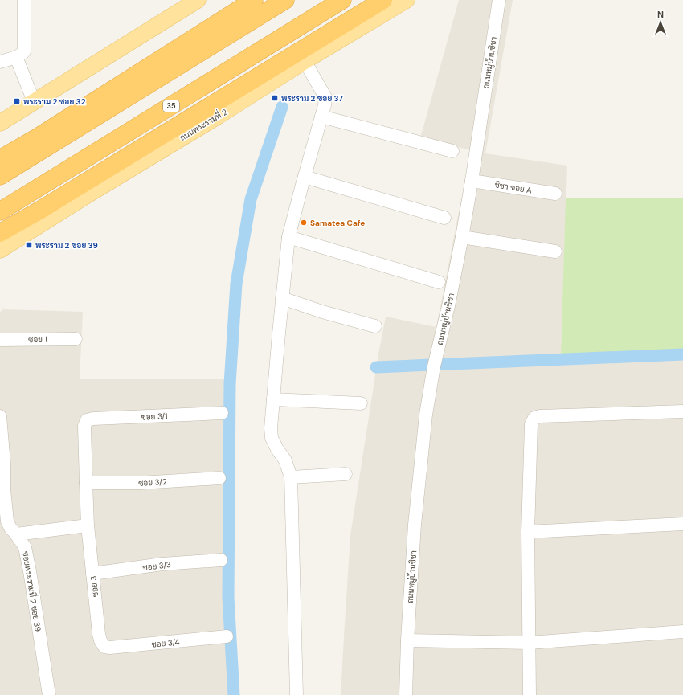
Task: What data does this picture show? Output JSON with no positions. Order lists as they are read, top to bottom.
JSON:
{
  "streets": {
    "highway": ["35"],
    "main road": ["ถนนพระรามที่ 2"],
    "street": [
      "ถนนหมู่บ้านชิชา",
      "ชิชา ซอย A",
      "ซอย 1",
      "ซอย 3/1",
      "ซอย 3/2",
      "ซอย 3/3",
      "ซอย 3",
      "ซอยพระรามที่ 2 ซอย 39",
      "ซอย 3/4"
    ]
  },
  "crossings": [
    ["ถนนหมู่บ้านชิชา", "ชิชา ซอย A"],
    ["ซอย 3/1", "ซอย 3"],
    ["ซอย 3/2", "ซอย 3"],
    ["ซอย 3/3", "ซอย 3"],
    ["ซอย 3", "ซอย 3/4"]
  ],
  "places": {
    "transit": ["พระราม 2 ซอย 37", "พระราม 2 ซอย 32", "พระราม 2 ซอย 39"],
    "other": ["Samatea Cafe"]
  },
  "north": "top"
}
